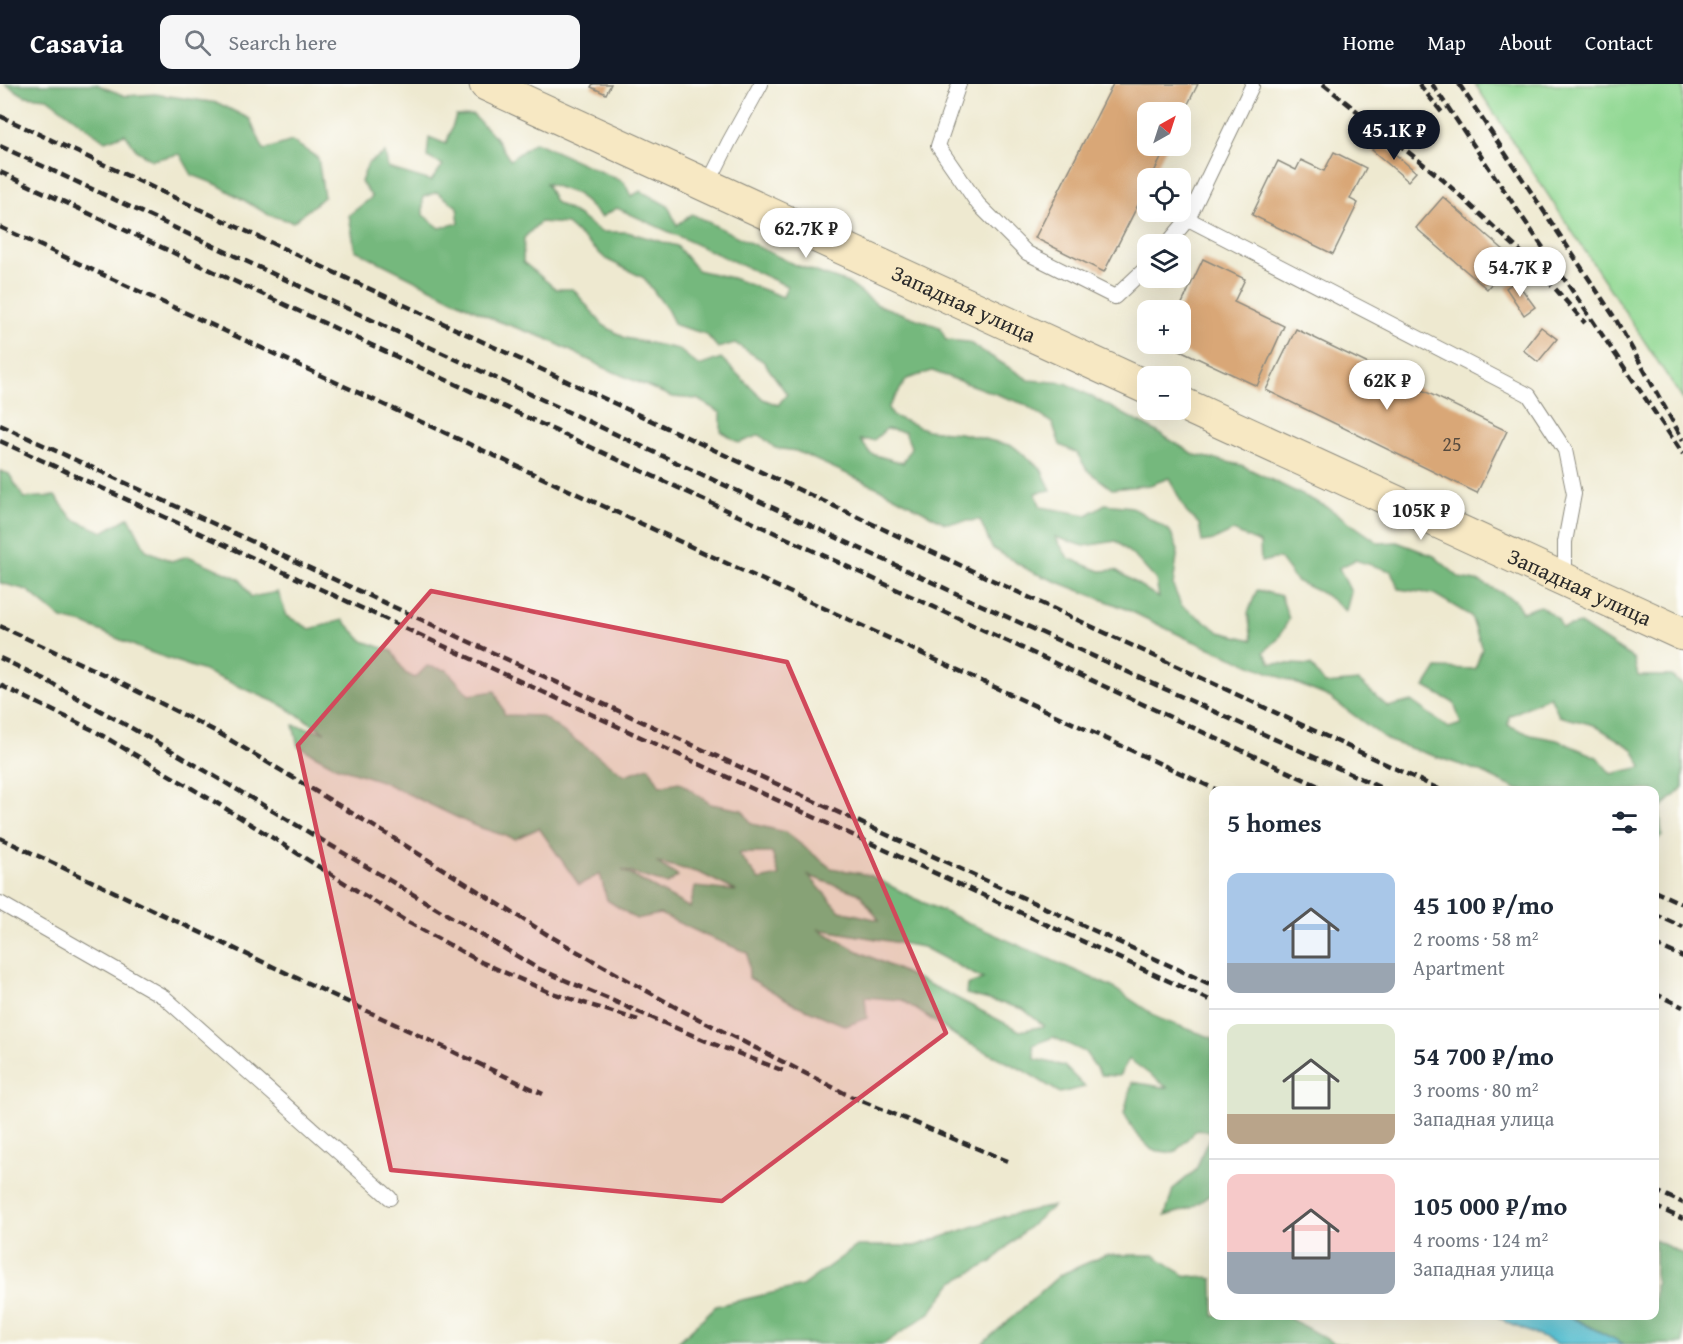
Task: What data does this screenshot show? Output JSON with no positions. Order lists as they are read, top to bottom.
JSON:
{
  "streets": {
    "street": ["Западная улица"]
  },
  "house_numbers": ["25"],
  "north": "top right",
  "page": {
    "header": "Casavia",
    "search": "Search here",
    "nav": [
      "Home",
      "Map",
      "About",
      "Contact"
    ],
    "map_buttons": ["+", "−"],
    "price": [
      "45.1K ₽",
      "62.7K ₽",
      "54.7K ₽",
      "62K ₽",
      "105K ₽"
    ],
    "heading": "5 homes",
    "list": [
      {
        "name": "45 100 ₽/mo",
        "note": "2 rooms · 58 m² · Apartment"
      },
      {
        "name": "54 700 ₽/mo",
        "note": "3 rooms · 80 m² · Западная улица"
      },
      {
        "name": "105 000 ₽/mo",
        "note": "4 rooms · 124 m² · Западная улица"
      }
    ]
  }
}
